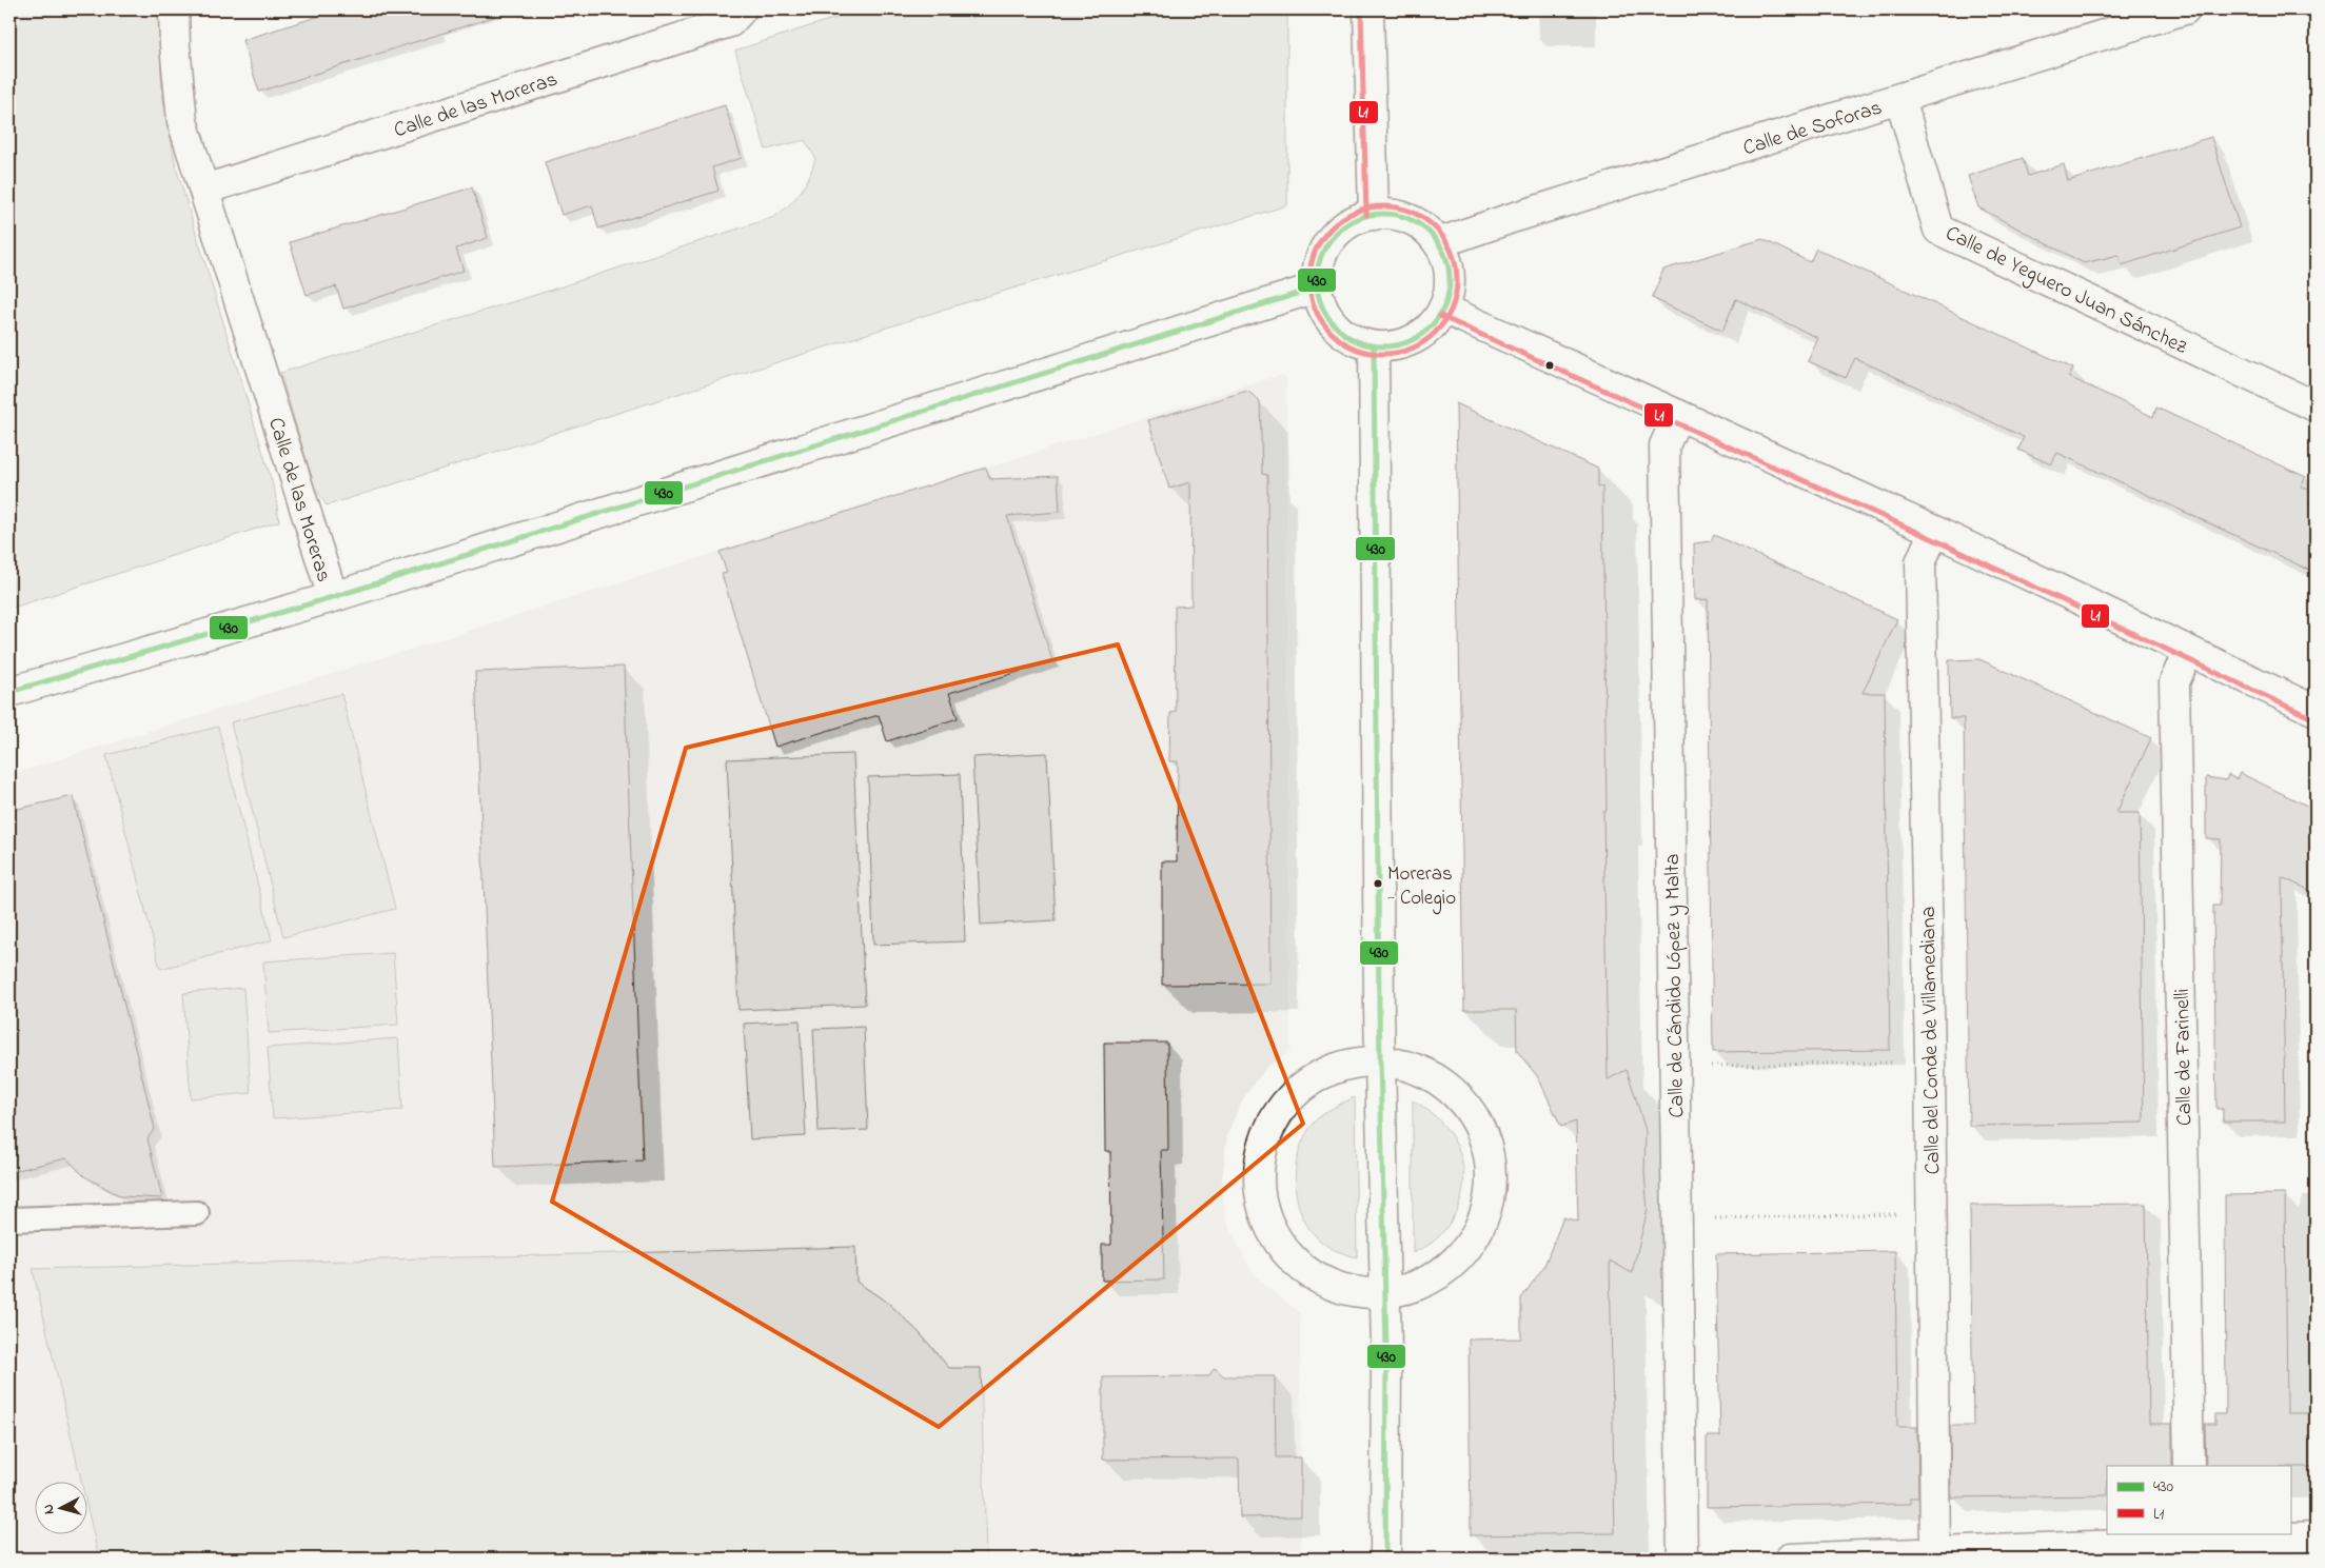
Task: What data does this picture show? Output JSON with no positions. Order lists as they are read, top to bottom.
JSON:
{
  "streets": {
    "street": [
      "Calle de las Moreras",
      "Calle de Soforas",
      "Calle de Yeguero Juan Sánchez",
      "Calle de Cándido López y Malta",
      "Calle del Conde de Villamediana",
      "Calle de Farinelli"
    ]
  },
  "crossings": [
    ["Calle de Soforas", "Calle de Yeguero Juan Sánchez"]
  ],
  "places": ["Moreras - Colegio"],
  "lines": ["transit line L1", "transit line 430"],
  "legend": ["430", "L1"],
  "north": "left"
}
